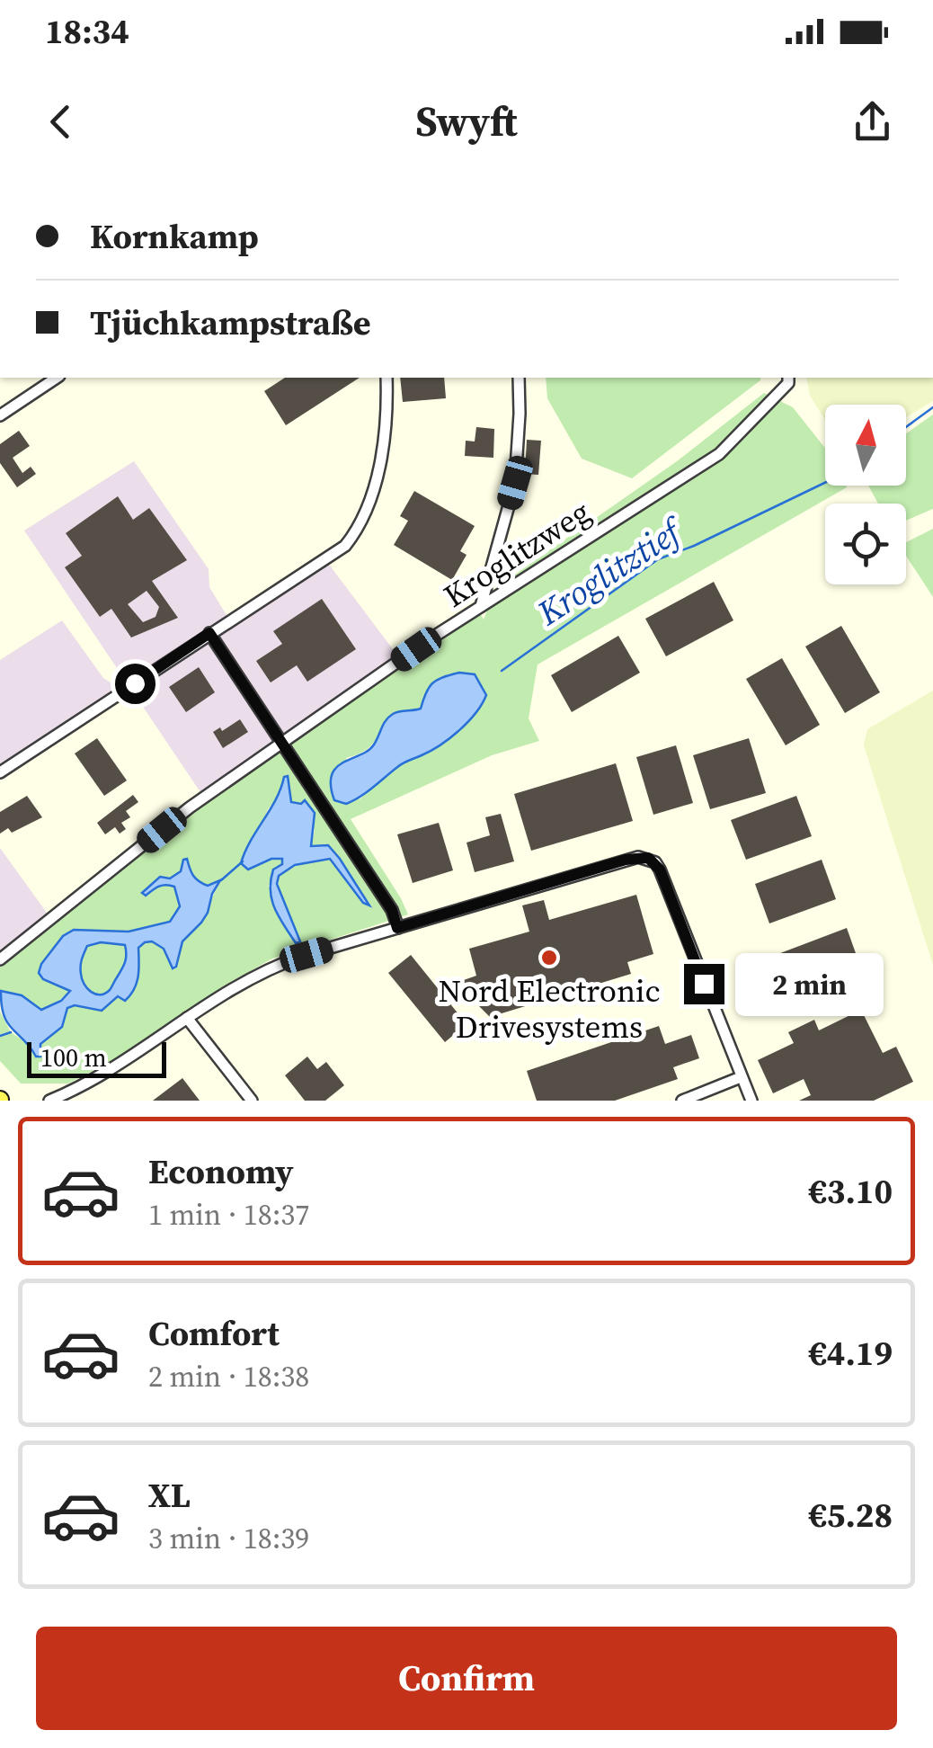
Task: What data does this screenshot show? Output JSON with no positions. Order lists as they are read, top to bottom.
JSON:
{
  "streets": {
    "street": ["Kroglitzweg"]
  },
  "water": ["Kroglitztief"],
  "places": ["Nord Electronic Drivesystems"],
  "scale_bar": "100 m",
  "north": "top",
  "page": {
    "status": "18:34",
    "header": "Swyft",
    "banner": ["Kornkamp", "Tjüchkampstraße"],
    "bubble": "2 min",
    "scale": "100 m",
    "list": [
      {
        "name": "Economy",
        "note": "1 min · 18:37",
        "value": "€3.10"
      },
      {
        "name": "Comfort",
        "note": "2 min · 18:38",
        "value": "€4.19"
      },
      {
        "name": "XL",
        "note": "3 min · 18:39",
        "value": "€5.28"
      }
    ],
    "buttons": "Confirm"
  }
}
